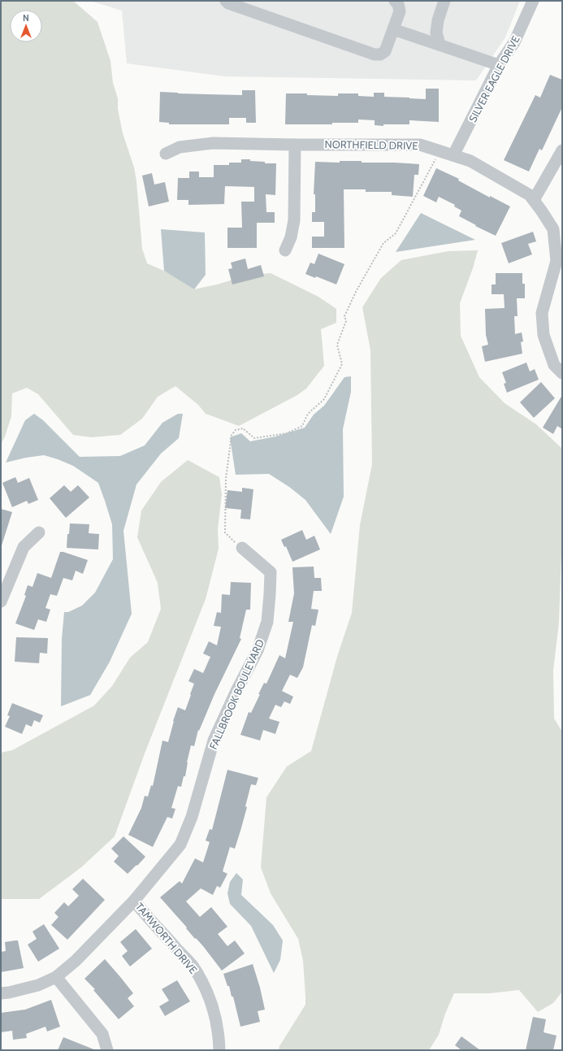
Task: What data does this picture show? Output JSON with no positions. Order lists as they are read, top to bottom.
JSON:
{
  "streets": {
    "street": [
      "SILVER EAGLE DRIVE",
      "NORTHFIELD DRIVE",
      "FALLBROOK BOULEVARD",
      "TAMWORTH DRIVE"
    ]
  },
  "crossings": [
    ["SILVER EAGLE DRIVE", "NORTHFIELD DRIVE"],
    ["FALLBROOK BOULEVARD", "TAMWORTH DRIVE"]
  ],
  "north": "top"
}
